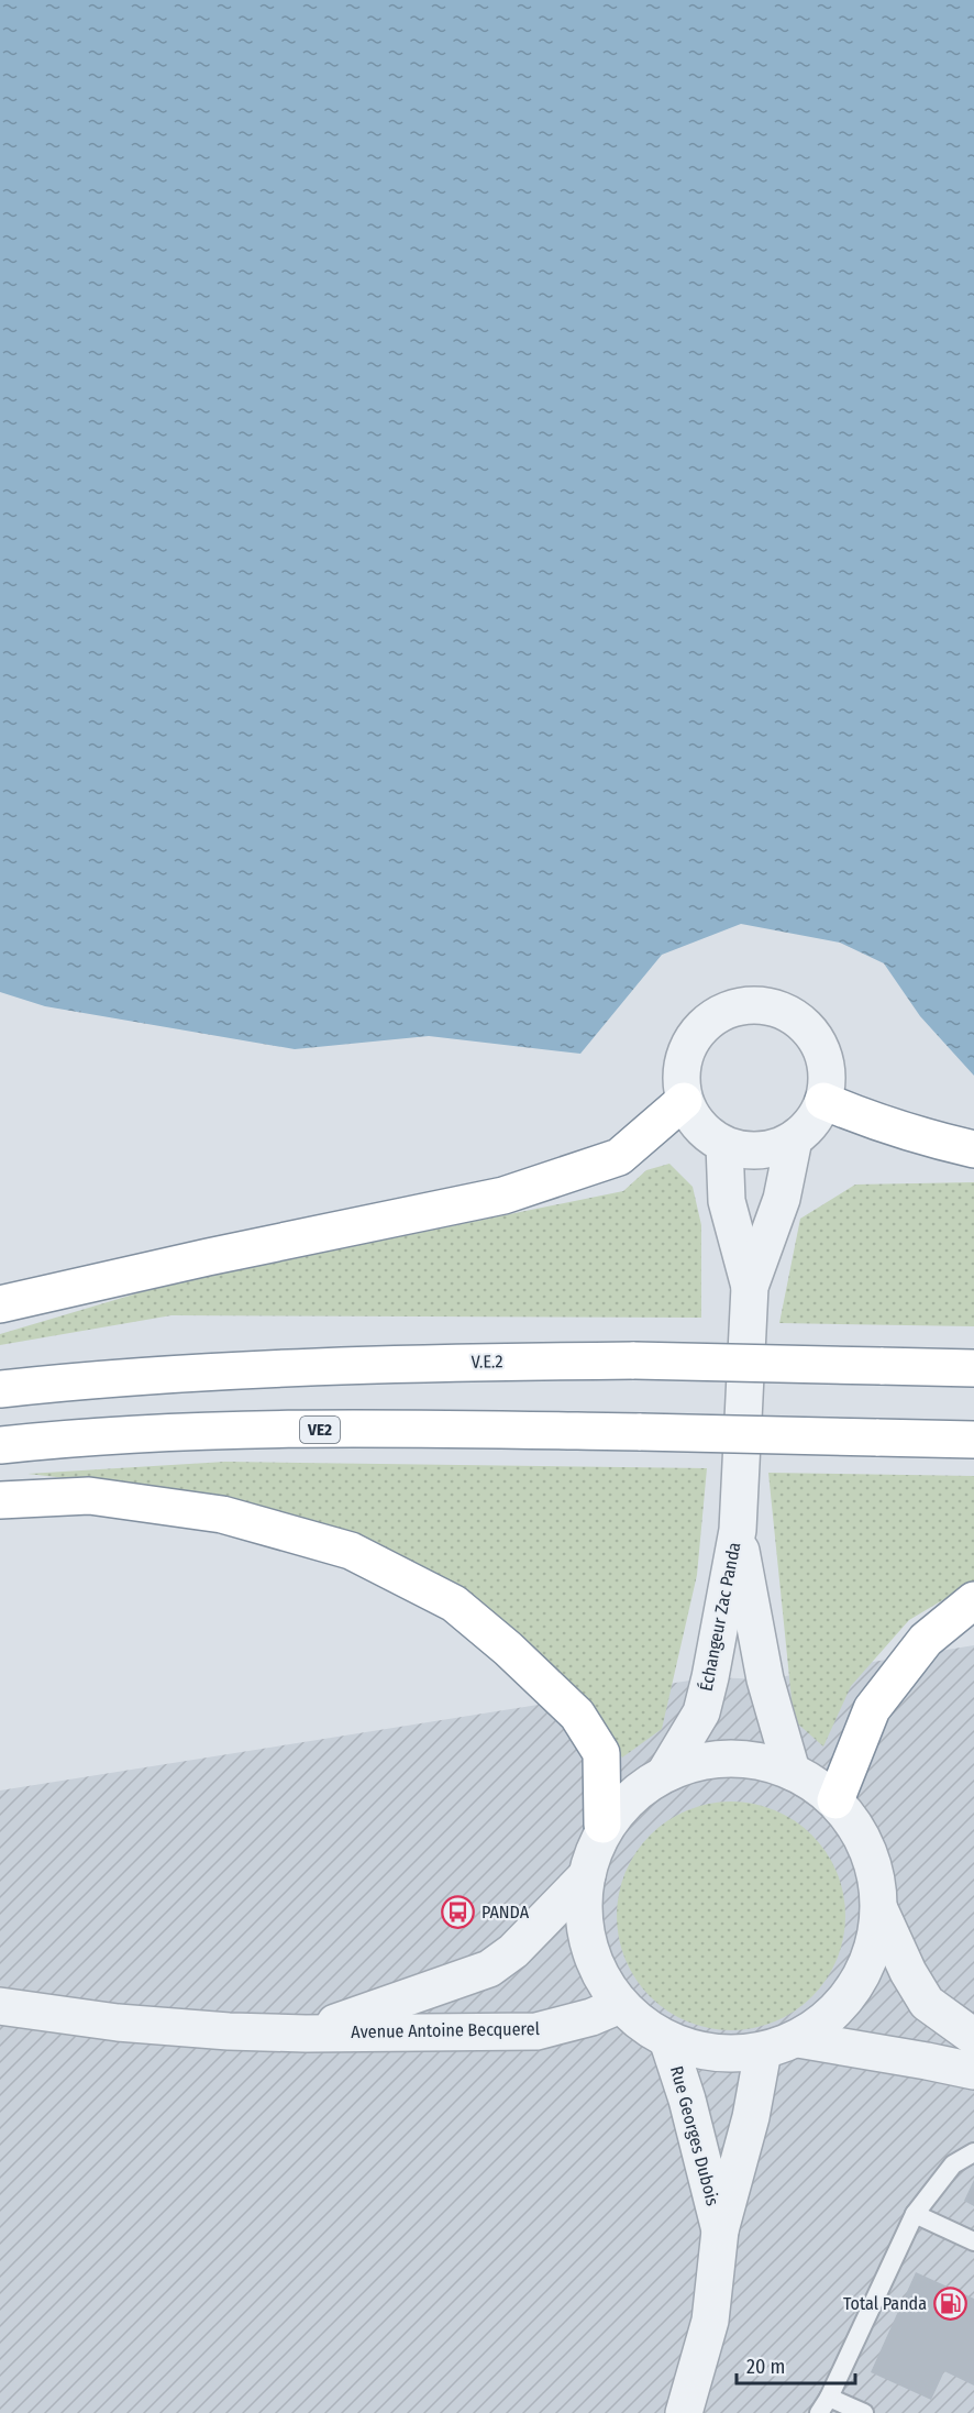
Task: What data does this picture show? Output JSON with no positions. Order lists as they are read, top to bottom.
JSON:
{
  "streets": {
    "highway": ["V.E.2", "VE2"],
    "street": ["Échangeur Zac Panda", "Avenue Antoine Becquerel", "Rue Georges Dubois"]
  },
  "places": {
    "bus stop": ["PANDA"],
    "fuel station": ["Total Panda"]
  },
  "scale_bar": "20 m"
}
